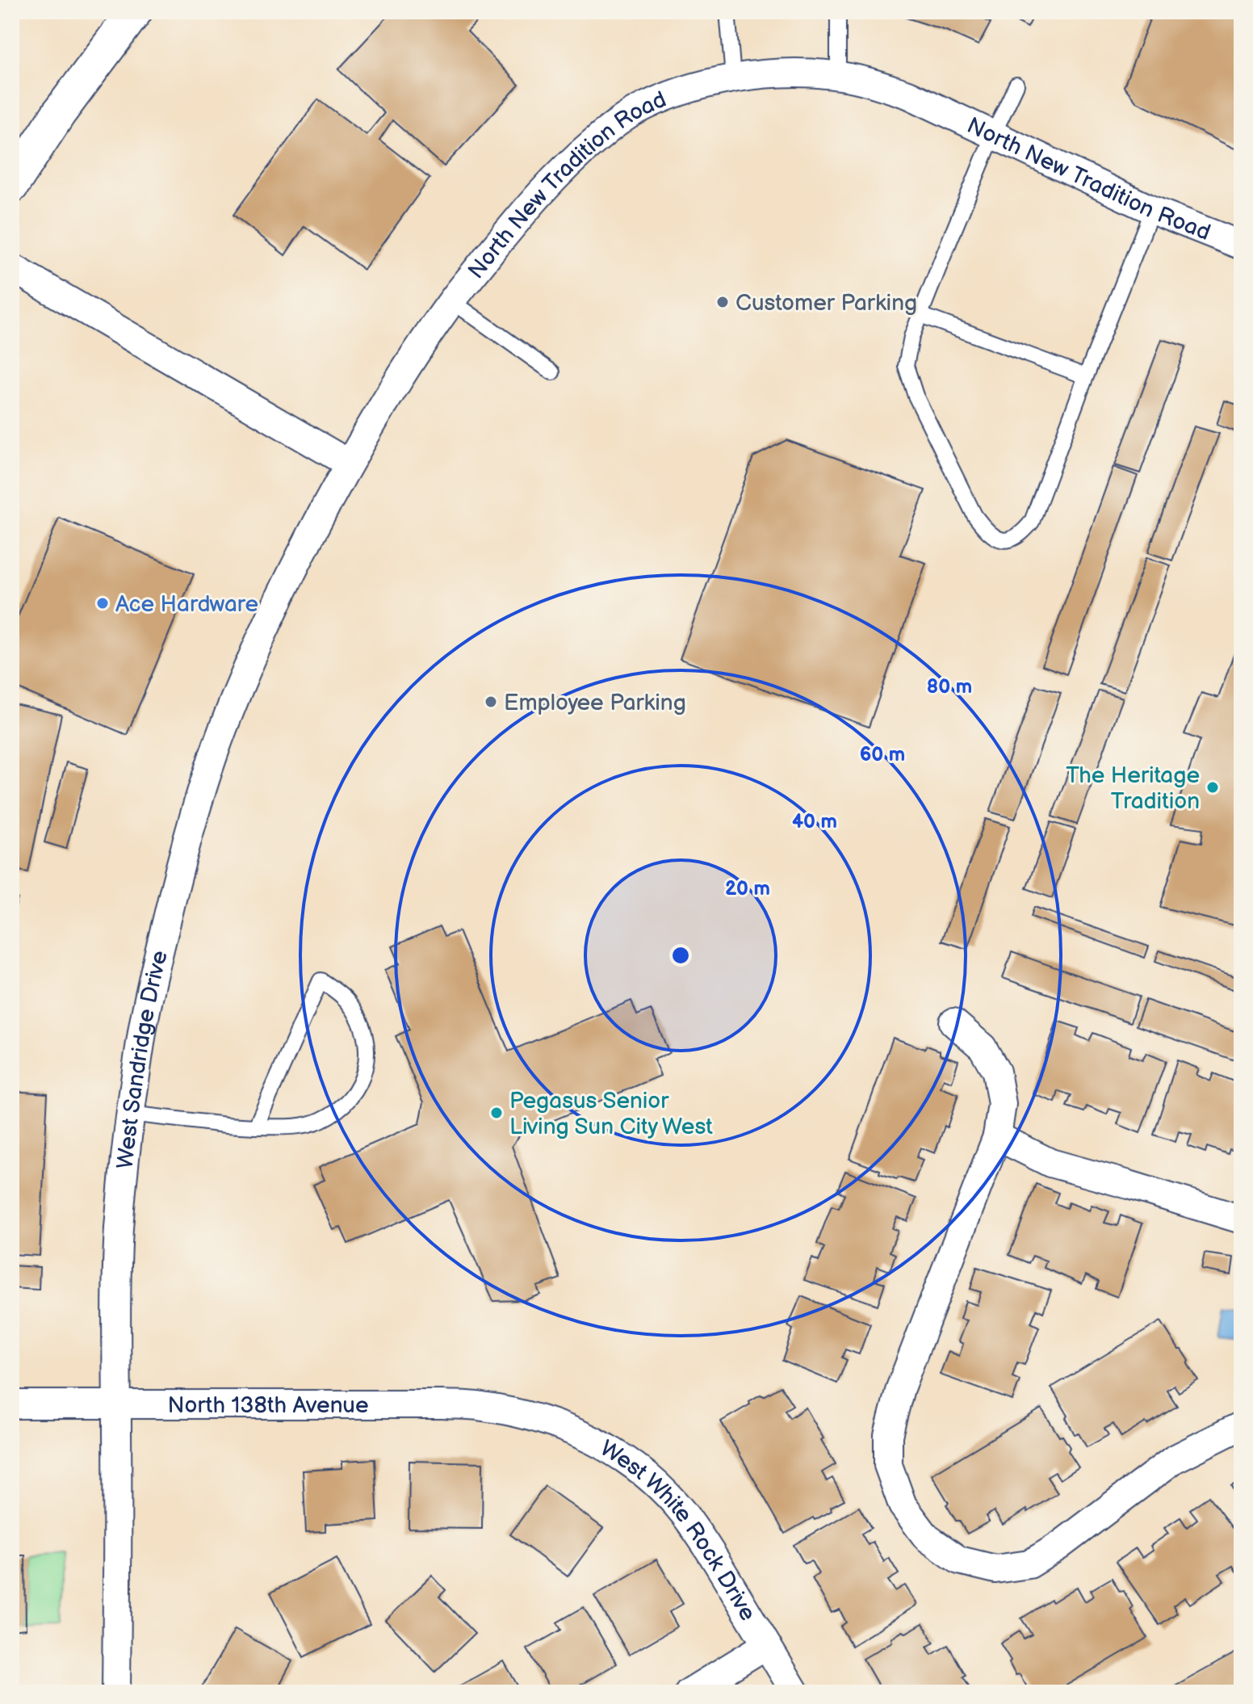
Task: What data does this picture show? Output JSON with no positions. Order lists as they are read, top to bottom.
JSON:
{
  "streets": {
    "street": [
      "North New Tradition Road",
      "West Sandridge Drive",
      "North 138th Avenue",
      "West White Rock Drive"
    ]
  },
  "crossings": [
    ["North New Tradition Road", "West Sandridge Drive"],
    ["West Sandridge Drive", "North 138th Avenue"],
    ["North 138th Avenue", "West White Rock Drive"]
  ],
  "places": [
    "Customer Parking",
    "Ace Hardware",
    "Employee Parking",
    "The Heritage Tradition",
    "Pegasus Senior Living Sun City West"
  ],
  "rings": [
    "80 m",
    "60 m",
    "40 m",
    "20 m"
  ]
}
